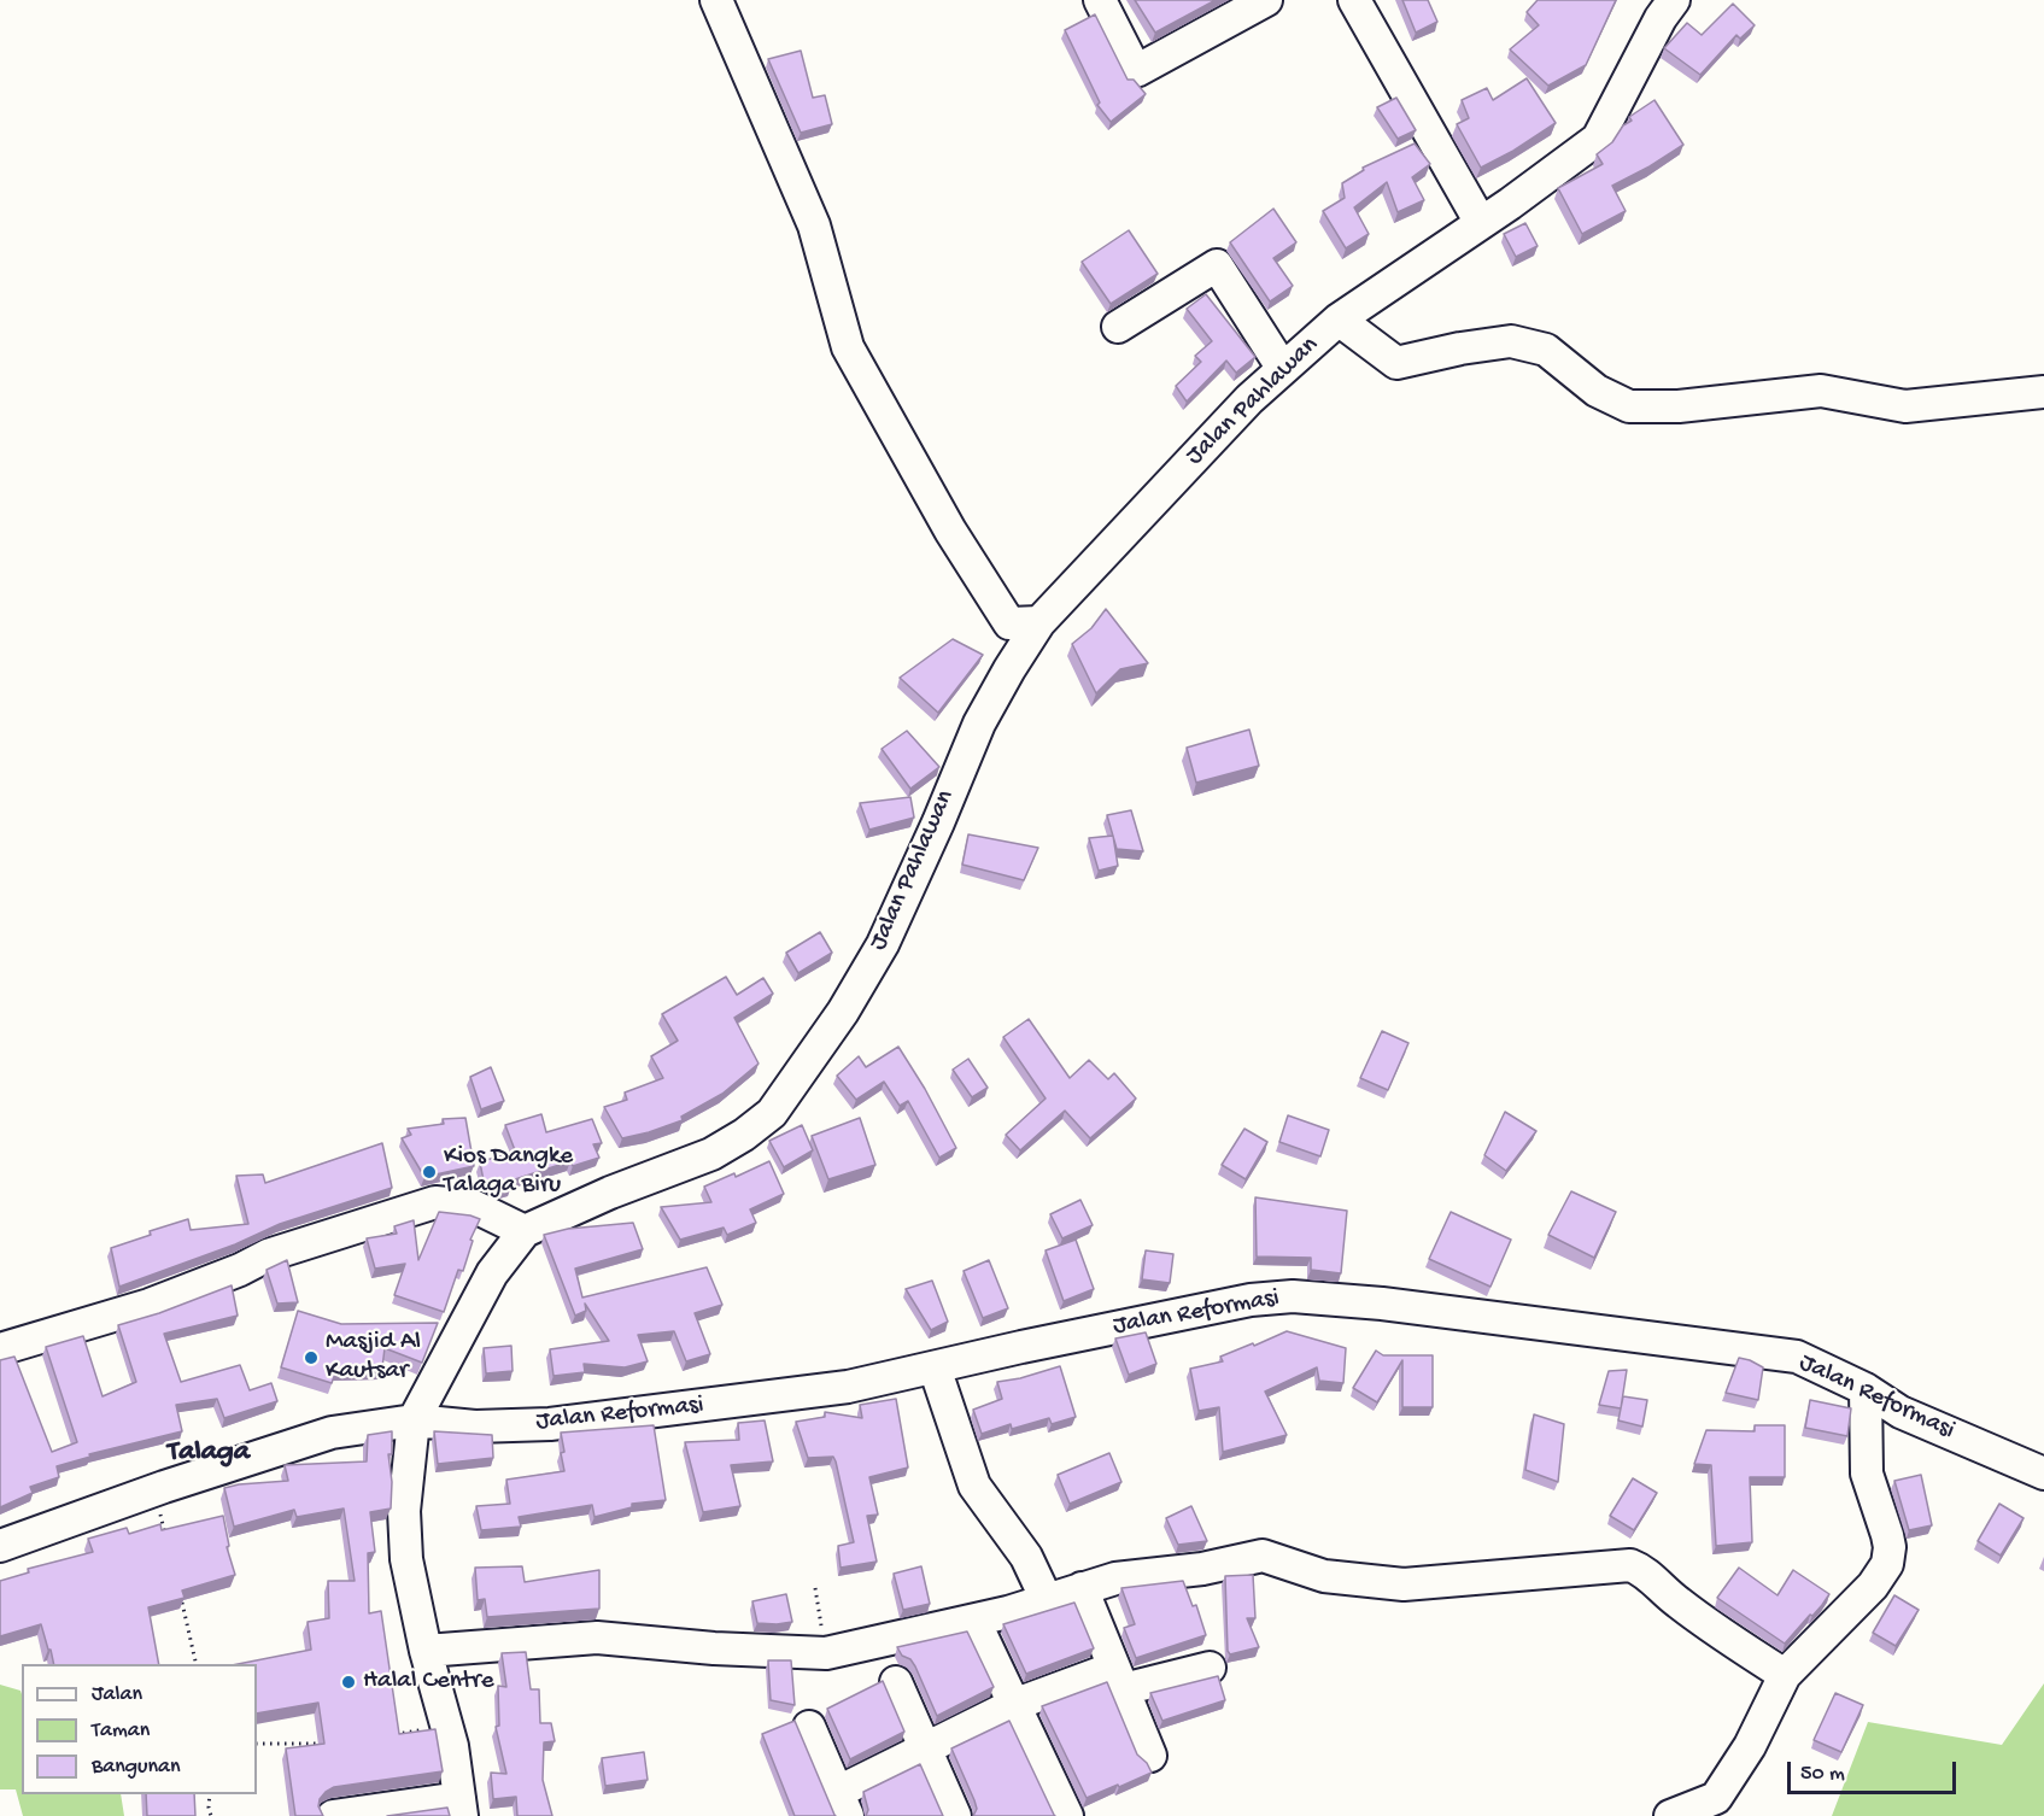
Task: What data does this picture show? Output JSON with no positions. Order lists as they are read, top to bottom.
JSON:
{
  "streets": {
    "street": ["Jalan Pahlawan", "Jalan Reformasi"]
  },
  "crossings": [
    ["Jalan Pahlawan", "Jalan Reformasi"]
  ],
  "districts": ["Talaga"],
  "places": ["Kios Dangke Talaga Biru", "Masjid Al Kautsar", "Halal Centre"],
  "legend": ["Jalan", "Taman", "Bangunan"],
  "scale_bar": "50 m"
}
